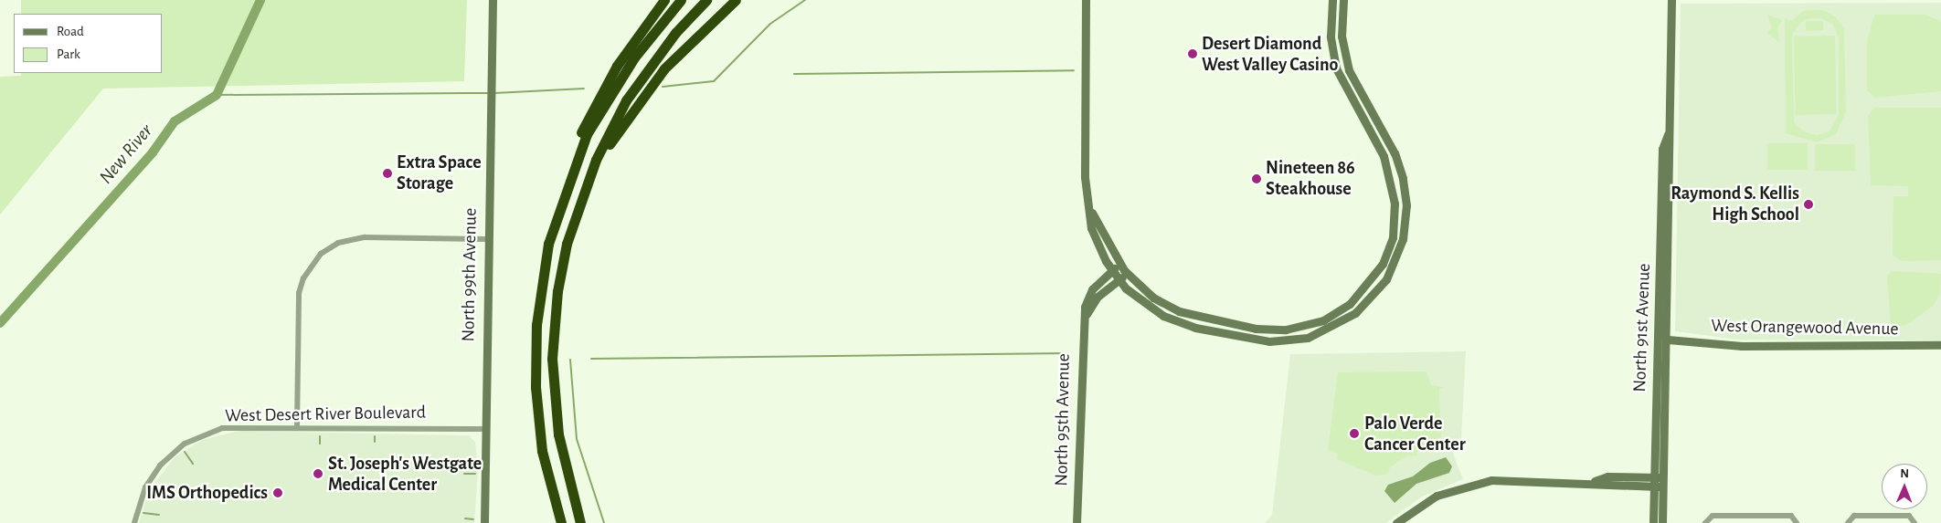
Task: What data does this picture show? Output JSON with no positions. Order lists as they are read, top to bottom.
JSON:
{
  "streets": {
    "street": [
      "North 99th Avenue",
      "North 91st Avenue",
      "West Orangewood Avenue",
      "West Desert River Boulevard",
      "North 95th Avenue"
    ]
  },
  "crossings": [
    ["North 99th Avenue", "West Desert River Boulevard"],
    ["North 91st Avenue", "West Orangewood Avenue"]
  ],
  "water": ["New River"],
  "places": [
    "Desert Diamond West Valley Casino",
    "Extra Space Storage",
    "Nineteen 86 Steakhouse",
    "Raymond S. Kellis High School",
    "Palo Verde Cancer Center",
    "St. Joseph's Westgate Medical Center",
    "IMS Orthopedics"
  ],
  "legend": ["Road", "Park"],
  "north": "top"
}
